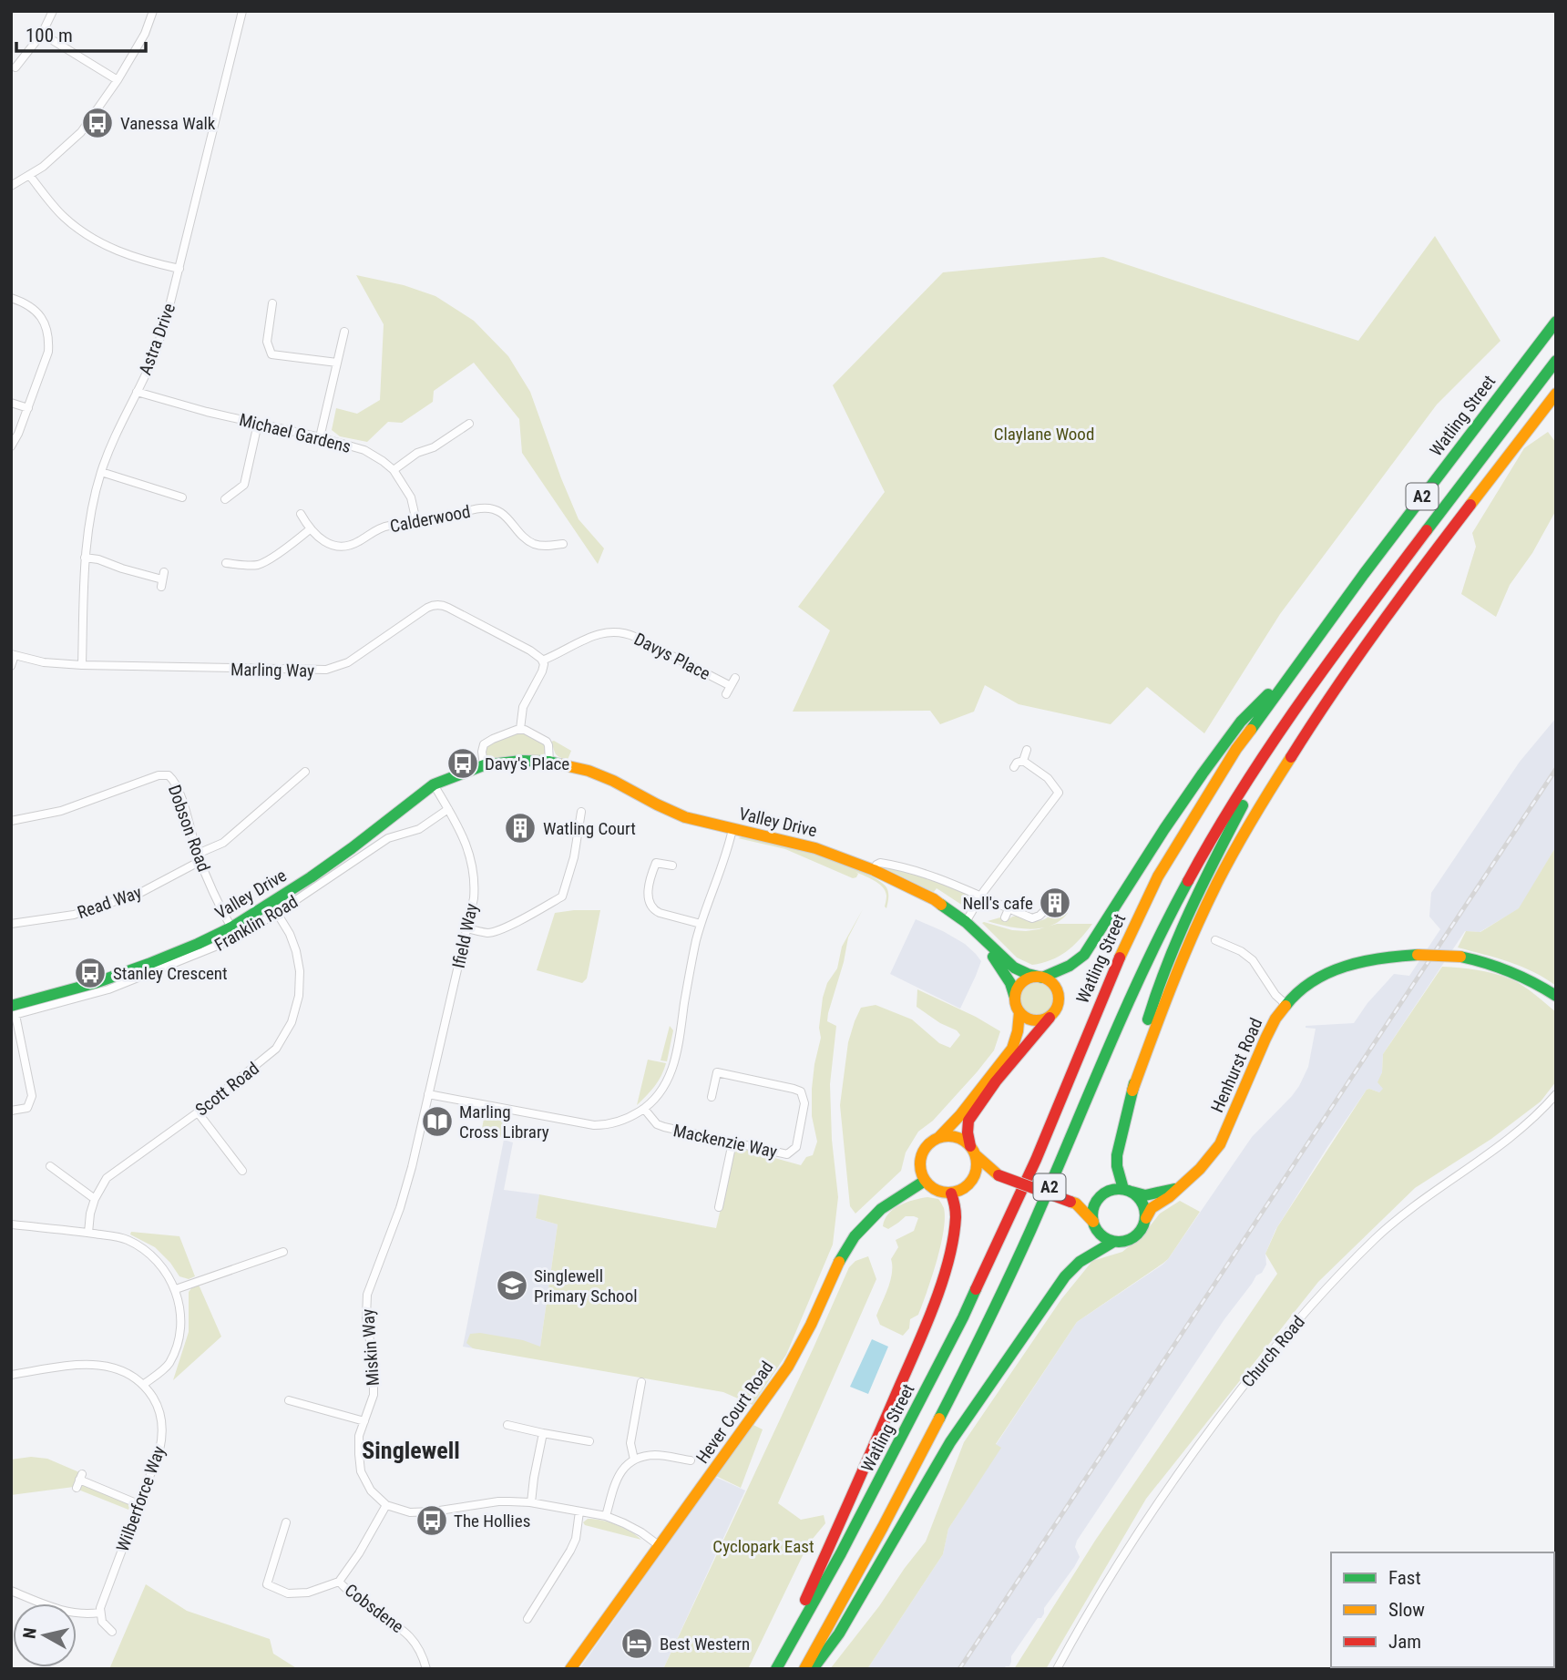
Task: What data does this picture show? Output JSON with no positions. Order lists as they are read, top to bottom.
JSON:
{
  "streets": {
    "main road": [
      "Watling Street",
      "A2",
      "Valley Drive",
      "Henhurst Road",
      "Hever Court Road"
    ],
    "street": [
      "Astra Drive",
      "Michael Gardens",
      "Calderwood",
      "Davys Place",
      "Marling Way",
      "Dobson Road",
      "Read Way",
      "Franklin Road",
      "Ifield Way",
      "Scott Road",
      "Mackenzie Way",
      "Miskin Way",
      "Church Road",
      "Wilberforce Way",
      "Cobsdene"
    ]
  },
  "crossings": [
    ["Astra Drive", "Michael Gardens"],
    ["Astra Drive", "Marling Way"],
    ["Michael Gardens", "Calderwood"],
    ["Davys Place", "Marling Way"],
    ["Valley Drive", "Dobson Road"],
    ["Valley Drive", "Franklin Road"],
    ["Valley Drive", "Ifield Way"],
    ["Dobson Road", "Read Way"],
    ["Franklin Road", "Ifield Way"],
    ["Franklin Road", "Scott Road"],
    ["Ifield Way", "Miskin Way"]
  ],
  "districts": ["Singlewell"],
  "parks": ["Claylane Wood", "Cyclopark East"],
  "places": {
    "bus stop": [
      "Vanessa Walk",
      "Davy's Place",
      "Stanley Crescent",
      "The Hollies"
    ],
    "building": ["Watling Court", "Nell's cafe"],
    "library": ["Marling Cross Library"],
    "school or university": ["Singlewell Primary School"],
    "hotel": ["Best Western"]
  },
  "legend": ["Fast", "Slow", "Jam"],
  "scale_bar": "100 m",
  "north": "left"
}
